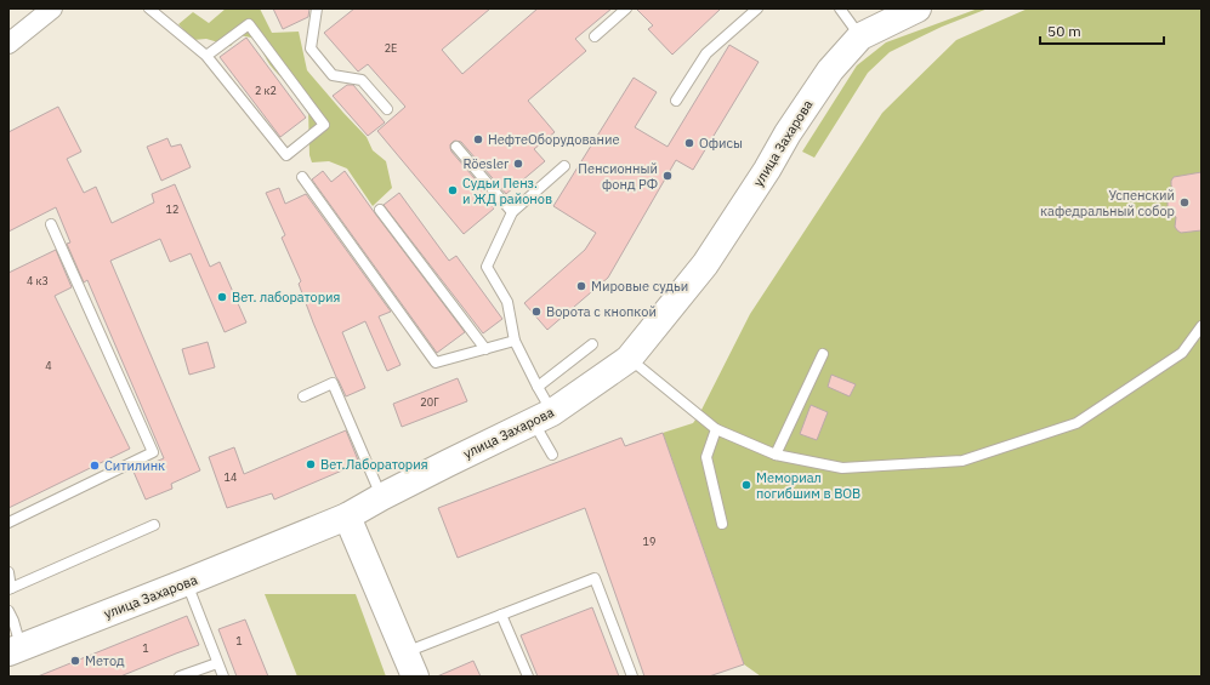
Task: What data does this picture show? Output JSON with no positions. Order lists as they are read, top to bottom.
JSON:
{
  "streets": {
    "main road": ["улица Захарова"]
  },
  "places": [
    "НефтеОборудование",
    "Офисы",
    "Röesler",
    "Пенсионный фонд РФ",
    "Судьи Пенз. и ЖД районов",
    "Успенский кафедральный собор",
    "Мировые судьи",
    "Вет. лаборатория",
    "Ворота с кнопкой",
    "Вет.Лаборатория",
    "Ситилинк",
    "Мемориал погибшим в ВОВ",
    "Метод"
  ],
  "house_numbers": [
    "2Е",
    "2 к2",
    "12",
    "4 к3",
    "4",
    "20Г",
    "14",
    "19",
    "1",
    "1"
  ],
  "scale_bar": "50 m"
}
